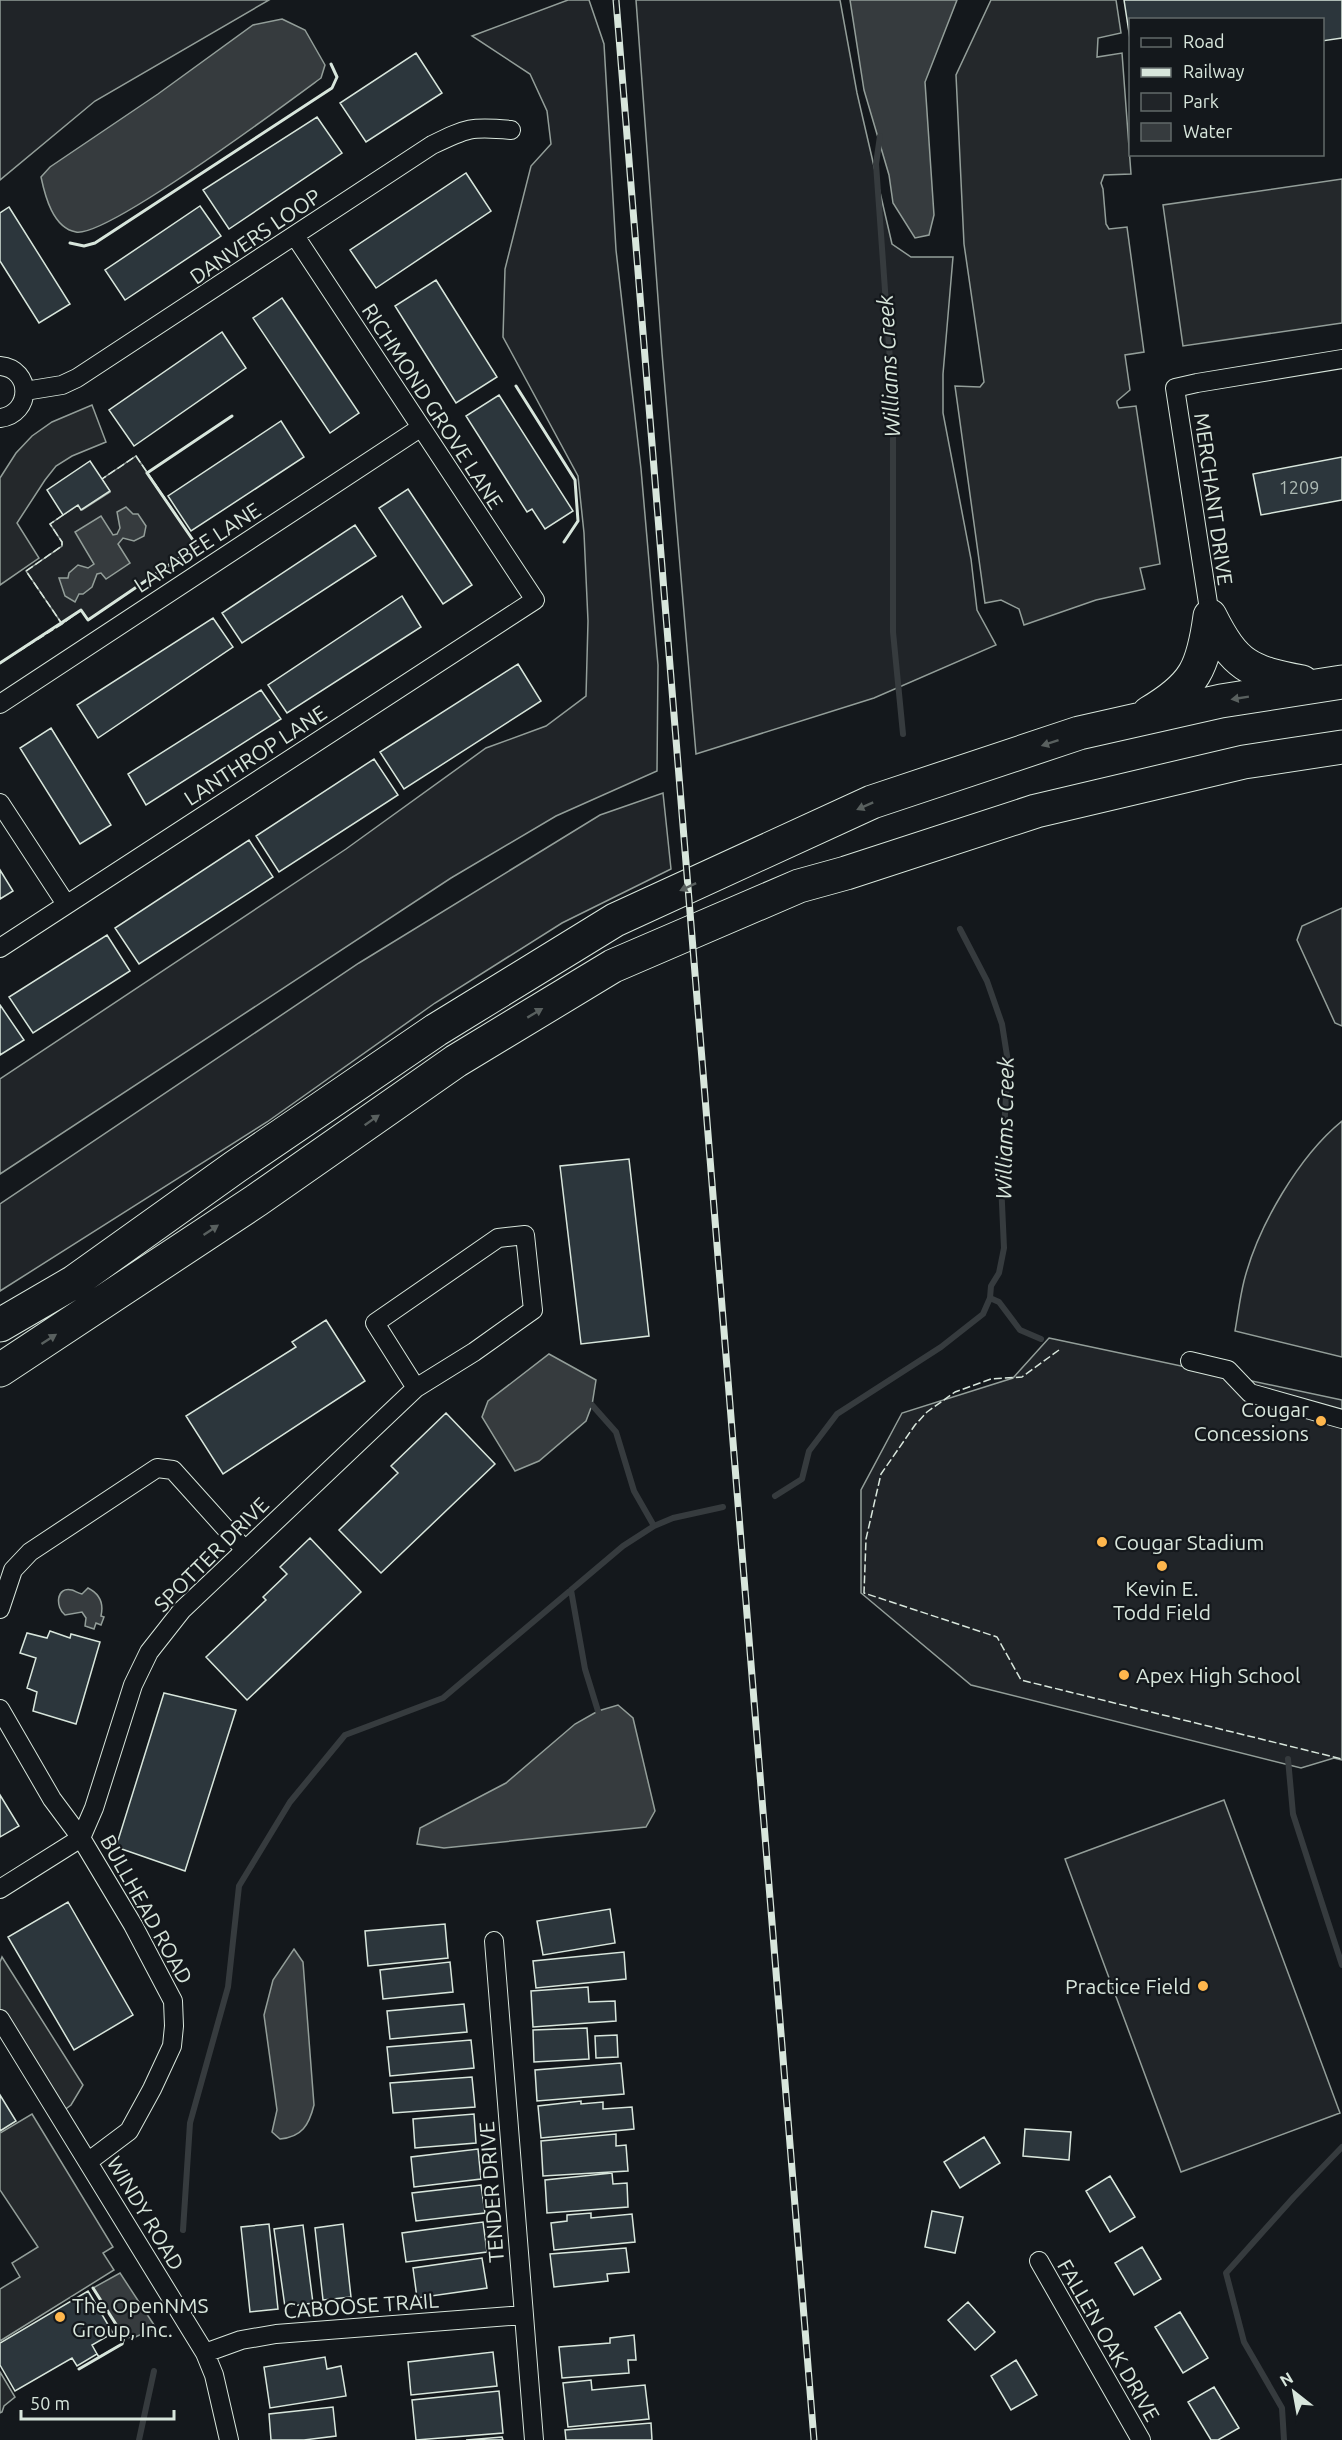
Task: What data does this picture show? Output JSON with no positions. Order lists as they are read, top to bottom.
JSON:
{
  "streets": {
    "street": [
      "DANVERS LOOP",
      "RICHMOND GROVE LANE",
      "MERCHANT DRIVE",
      "LARABEE LANE",
      "LANTHROP LANE",
      "SPOTTER DRIVE",
      "BULLHEAD ROAD",
      "TENDER DRIVE",
      "WINDY ROAD",
      "CABOOSE TRAIL",
      "FALLEN OAK DRIVE"
    ]
  },
  "crossings": [
    ["DANVERS LOOP", "RICHMOND GROVE LANE"],
    ["RICHMOND GROVE LANE", "LARABEE LANE"],
    ["RICHMOND GROVE LANE", "LANTHROP LANE"],
    ["SPOTTER DRIVE", "BULLHEAD ROAD"],
    ["BULLHEAD ROAD", "WINDY ROAD"],
    ["TENDER DRIVE", "CABOOSE TRAIL"],
    ["WINDY ROAD", "CABOOSE TRAIL"]
  ],
  "water": ["Williams Creek"],
  "places": [
    "Cougar Concessions",
    "Cougar Stadium",
    "Kevin E. Todd Field",
    "Apex High School",
    "Practice Field",
    "The OpenNMS Group, Inc."
  ],
  "house_numbers": ["1209"],
  "legend": [
    "Road",
    "Railway",
    "Park",
    "Water"
  ],
  "scale_bar": "50 m",
  "north": "top left"
}
